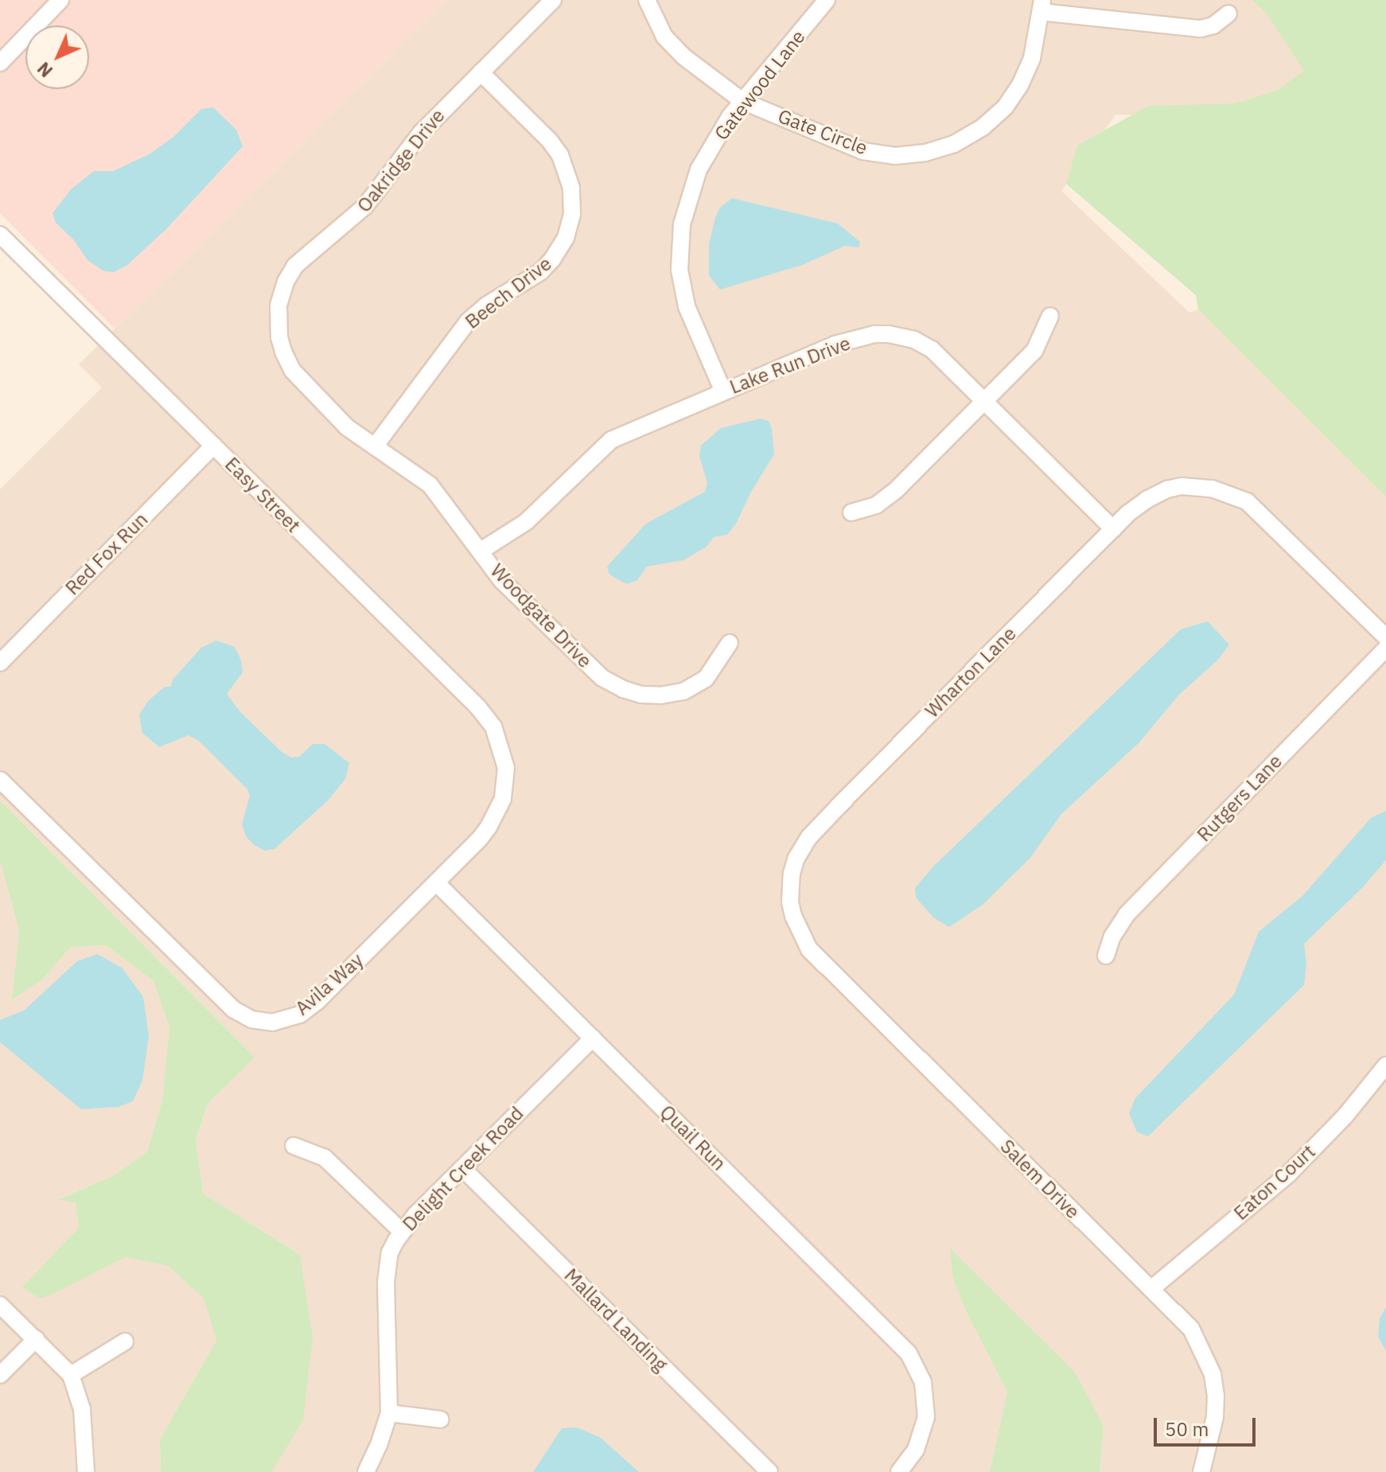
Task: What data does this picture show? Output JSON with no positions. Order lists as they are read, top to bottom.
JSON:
{
  "streets": {
    "street": [
      "Gatewood Lane",
      "Gate Circle",
      "Oakridge Drive",
      "Beech Drive",
      "Lake Run Drive",
      "Easy Street",
      "Red Fox Run",
      "Woodgate Drive",
      "Wharton Lane",
      "Rutgers Lane",
      "Avila Way",
      "Quail Run",
      "Delight Creek Road",
      "Salem Drive",
      "Eaton Court",
      "Mallard Landing"
    ]
  },
  "crossings": [
    ["Gatewood Lane", "Gate Circle"],
    ["Gatewood Lane", "Lake Run Drive"],
    ["Oakridge Drive", "Beech Drive"],
    ["Oakridge Drive", "Woodgate Drive"],
    ["Beech Drive", "Woodgate Drive"],
    ["Lake Run Drive", "Woodgate Drive"],
    ["Lake Run Drive", "Wharton Lane"],
    ["Easy Street", "Red Fox Run"],
    ["Easy Street", "Avila Way"],
    ["Wharton Lane", "Salem Drive"],
    ["Avila Way", "Quail Run"],
    ["Quail Run", "Delight Creek Road"],
    ["Delight Creek Road", "Mallard Landing"],
    ["Salem Drive", "Eaton Court"]
  ],
  "scale_bar": "50 m",
  "north": "bottom left"
}
